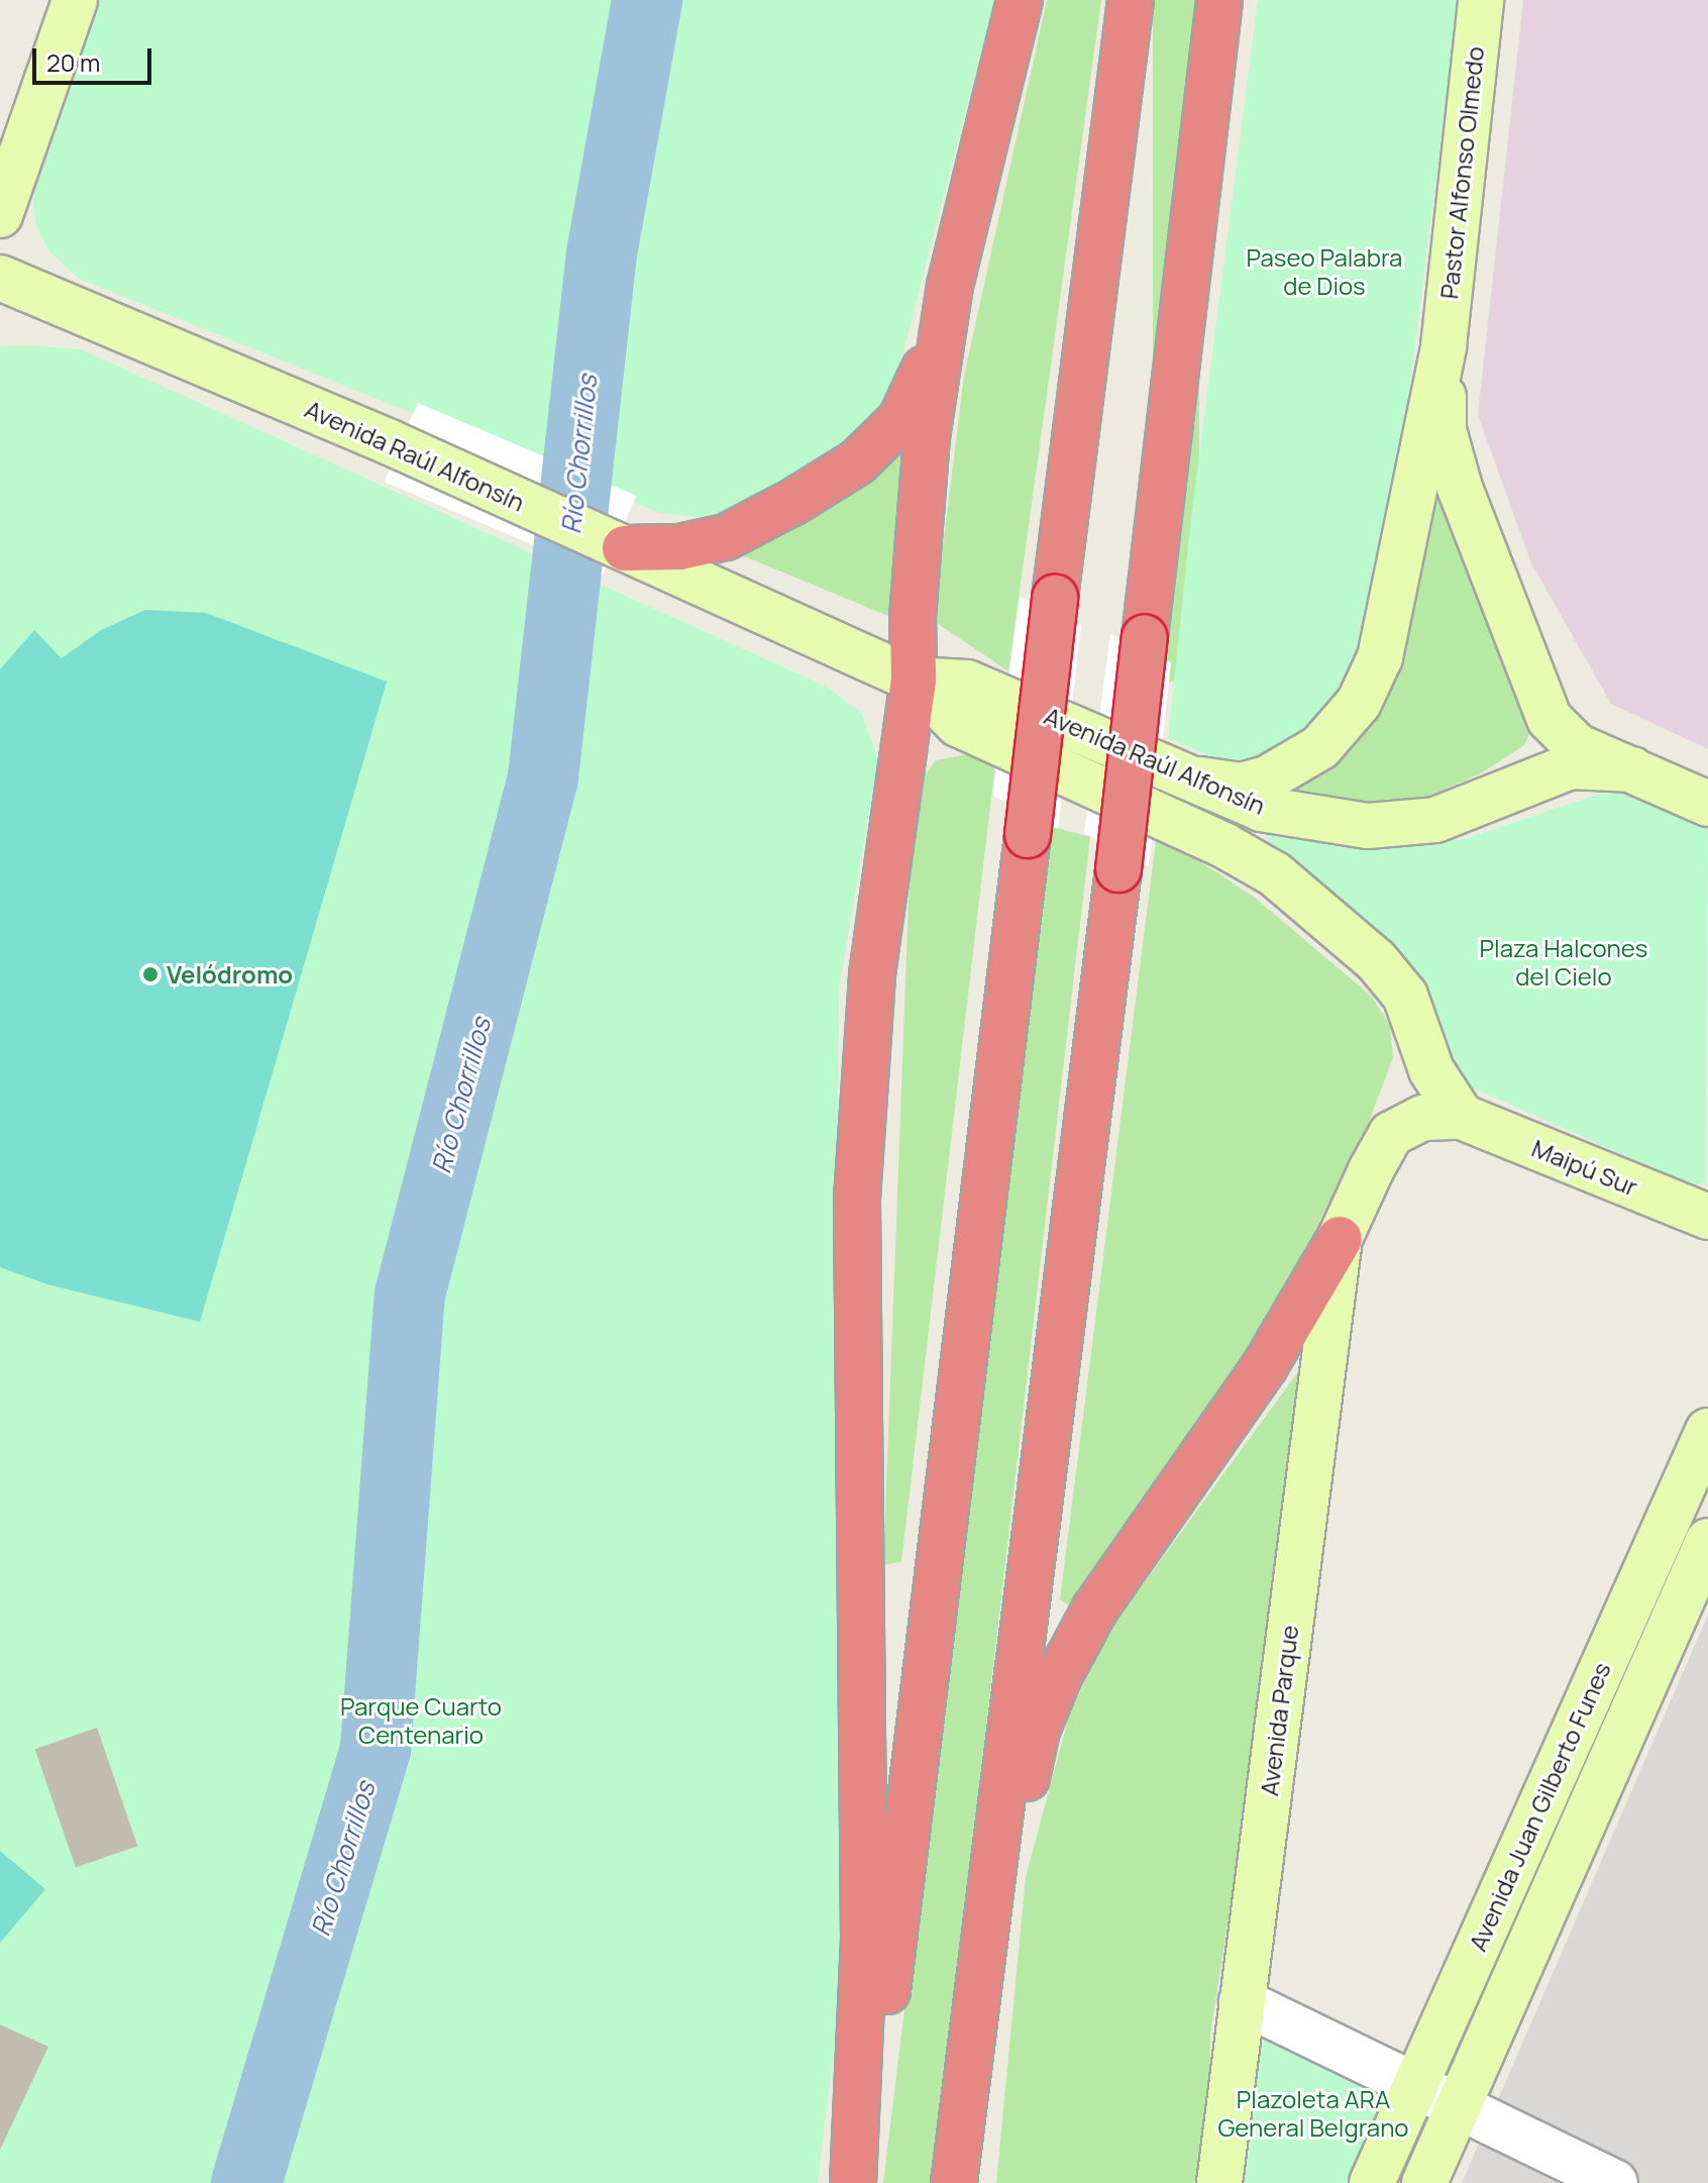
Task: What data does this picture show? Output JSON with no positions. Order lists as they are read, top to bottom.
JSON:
{
  "streets": {
    "street": [
      "Pastor Alfonso Olmedo",
      "Avenida Raúl Alfonsín",
      "Maipú Sur",
      "Avenida Parque",
      "Avenida Juan Gilberto Funes"
    ]
  },
  "crossings": [
    ["Avenida Raúl Alfonsín", "Maipú Sur"],
    ["Avenida Raúl Alfonsín", "Avenida Parque"],
    ["Maipú Sur", "Avenida Parque"]
  ],
  "water": ["Río Chorrillos"],
  "parks": [
    "Paseo Palabra de Dios",
    "Plaza Halcones del Cielo",
    "Parque Cuarto Centenario",
    "Plazoleta ARA General Belgrano"
  ],
  "places": ["Velódromo"],
  "scale_bar": "20 m"
}
